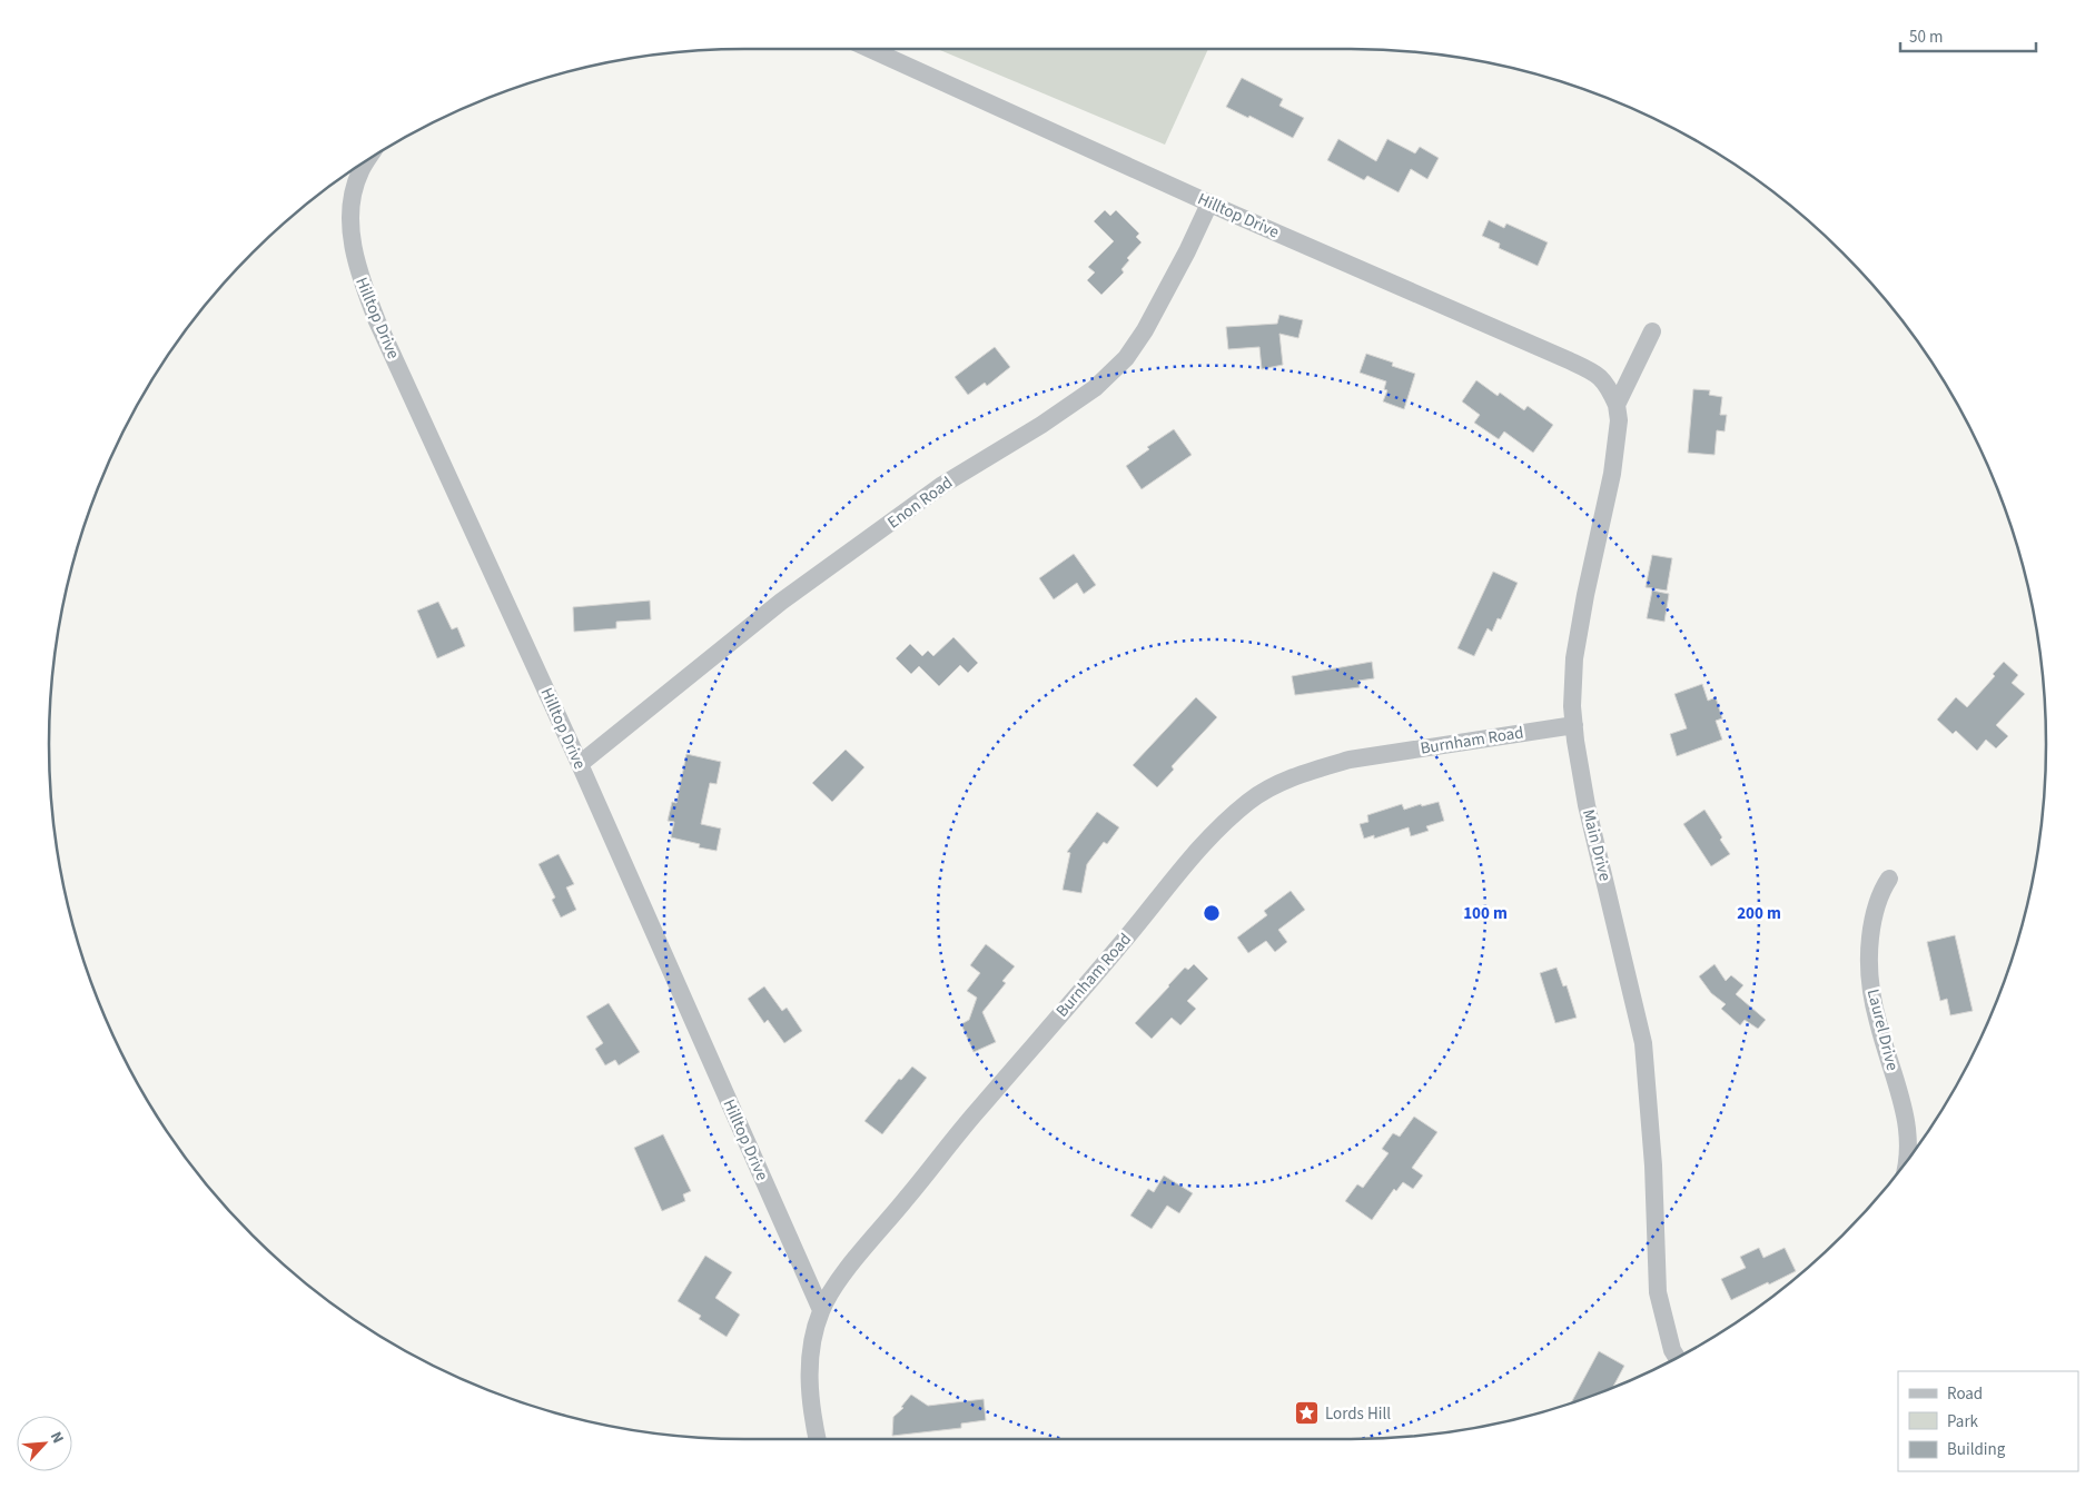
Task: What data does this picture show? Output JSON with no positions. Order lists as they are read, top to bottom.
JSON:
{
  "streets": {
    "street": [
      "Hilltop Drive",
      "Enon Road",
      "Burnham Road",
      "Main Drive",
      "Laurel Drive"
    ]
  },
  "crossings": [
    ["Hilltop Drive", "Enon Road"],
    ["Hilltop Drive", "Burnham Road"],
    ["Hilltop Drive", "Main Drive"],
    ["Burnham Road", "Main Drive"]
  ],
  "places": {
    "place": ["Lords Hill"]
  },
  "legend": ["Road", "Park", "Building"],
  "scale_bar": "50 m",
  "north": "top right",
  "rings": ["100 m", "200 m"]
}
